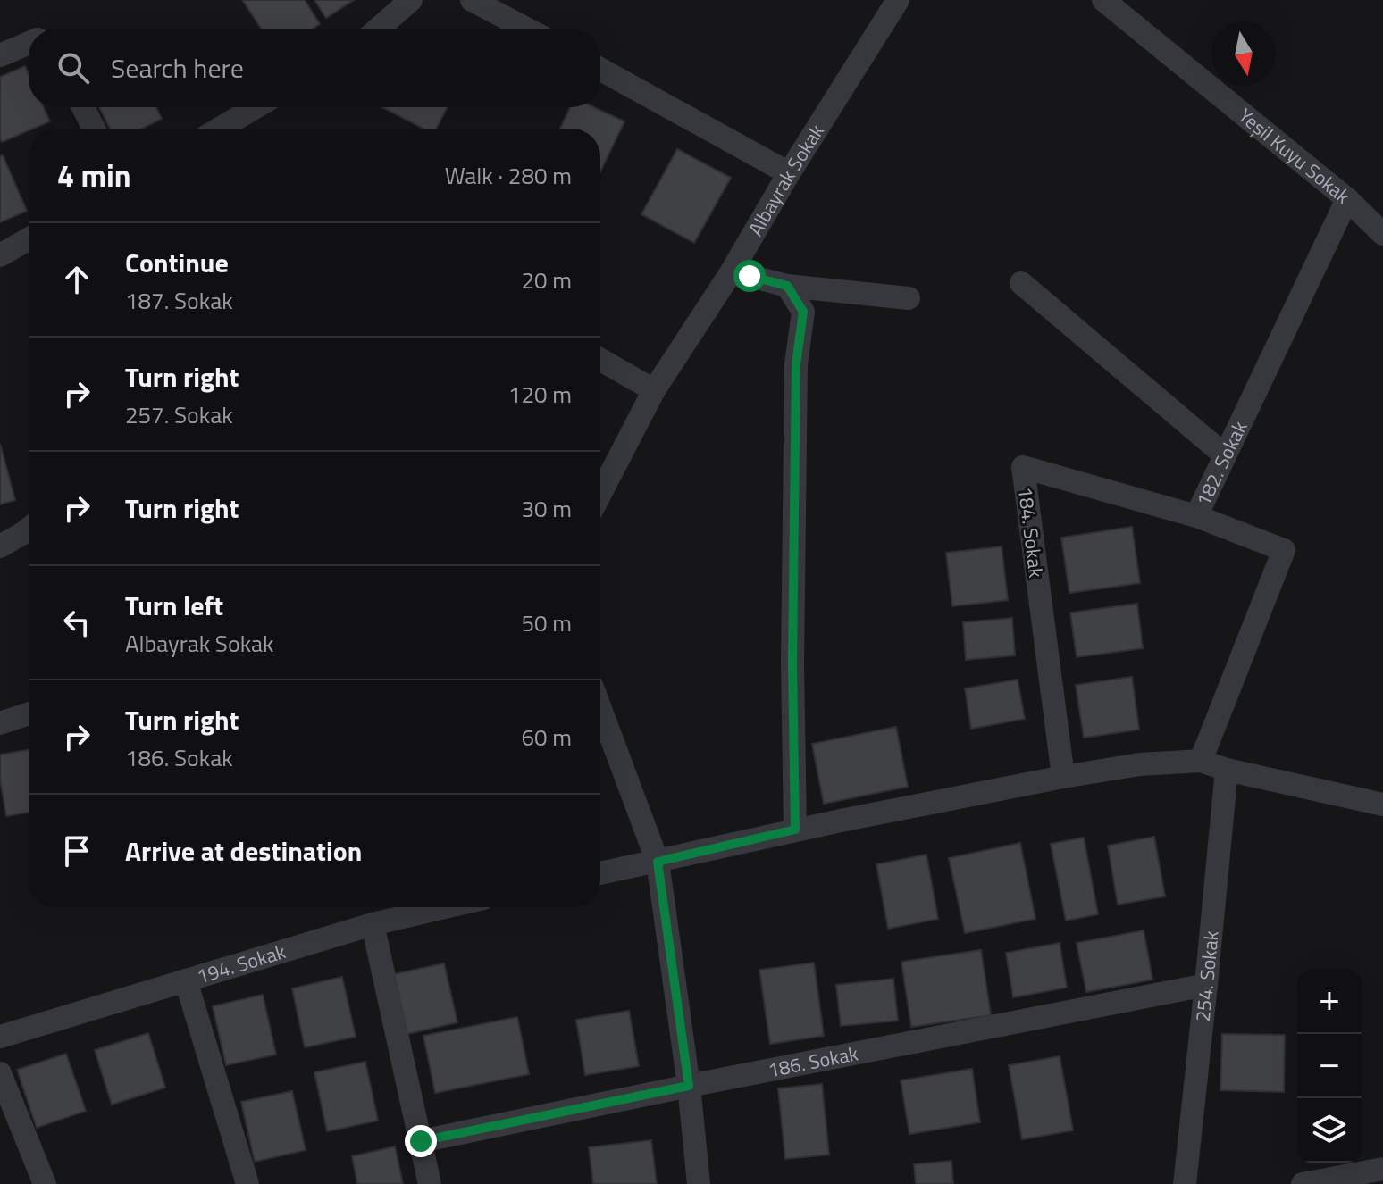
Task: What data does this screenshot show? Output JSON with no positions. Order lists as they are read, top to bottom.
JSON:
{
  "streets": {
    "street": [
      "Yeşil Kuyu Sokak",
      "Albayrak Sokak",
      "182. Sokak",
      "184. Sokak",
      "194. Sokak",
      "254. Sokak",
      "186. Sokak"
    ]
  },
  "crossings": [
    ["Yeşil Kuyu Sokak", "182. Sokak"],
    ["182. Sokak", "184. Sokak"],
    ["254. Sokak", "186. Sokak"]
  ],
  "north": "bottom",
  "page": {
    "search": "Search here",
    "heading": ["4 min", "Walk · 280 m"],
    "list": [
      ["Continue", "187. Sokak", "20 m"],
      ["Turn right", "257. Sokak", "120 m"],
      ["Turn right", "30 m"],
      ["Turn left", "Albayrak Sokak", "50 m"],
      ["Turn right", "186. Sokak", "60 m"],
      "Arrive at destination"
    ],
    "map_buttons": ["+", "−"]
  }
}
